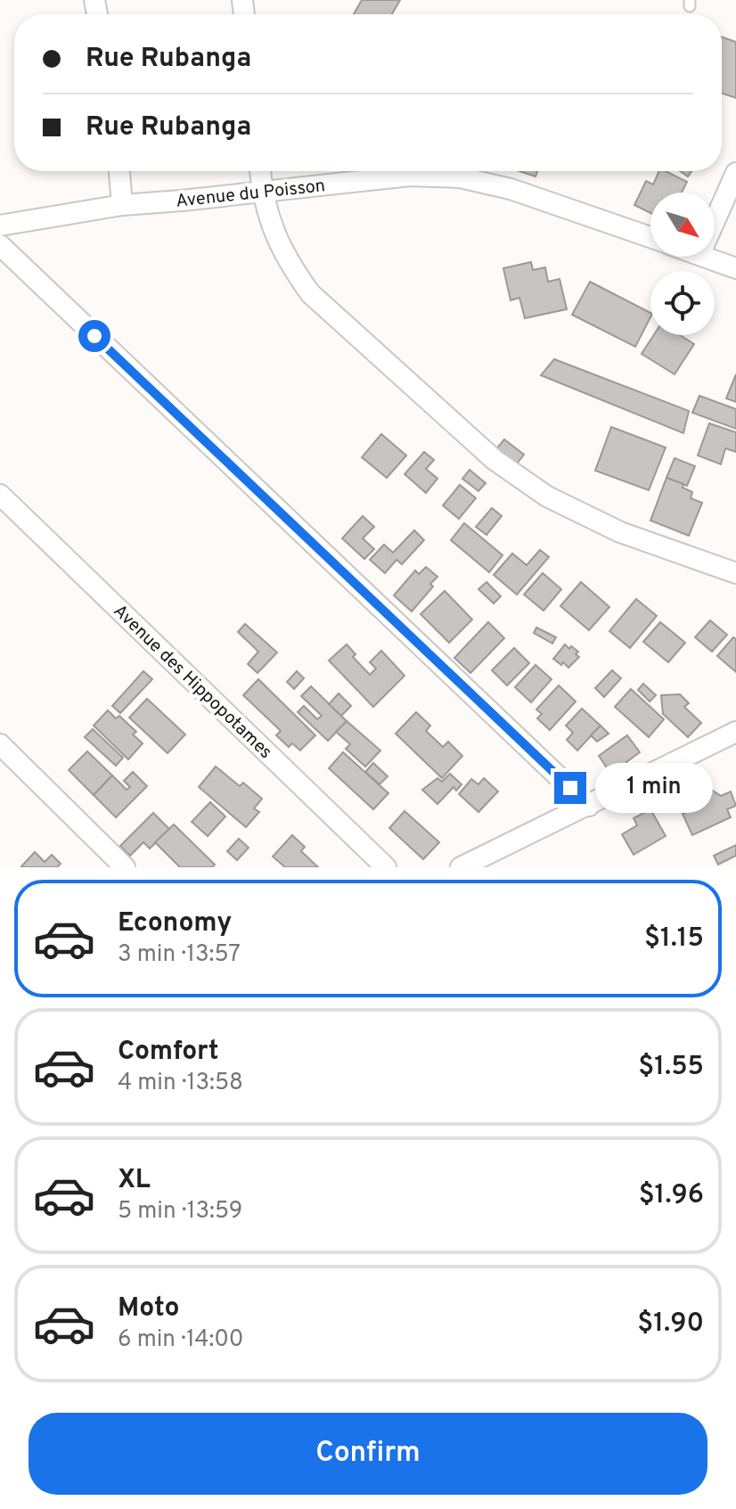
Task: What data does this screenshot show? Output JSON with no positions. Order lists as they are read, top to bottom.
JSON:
{
  "streets": {
    "street": ["Avenue du Poisson", "Avenue des Hippopotames"]
  },
  "north": "bottom right",
  "page": {
    "banner": ["Rue Rubanga", "Rue Rubanga"],
    "bubble": "1 min",
    "list": [
      {
        "name": "Economy",
        "note": "3 min · 13:57",
        "value": "$1.15"
      },
      {
        "name": "Comfort",
        "note": "4 min · 13:58",
        "value": "$1.55"
      },
      {
        "name": "XL",
        "note": "5 min · 13:59",
        "value": "$1.96"
      },
      {
        "name": "Moto",
        "note": "6 min · 14:00",
        "value": "$1.90"
      }
    ],
    "buttons": "Confirm"
  }
}
